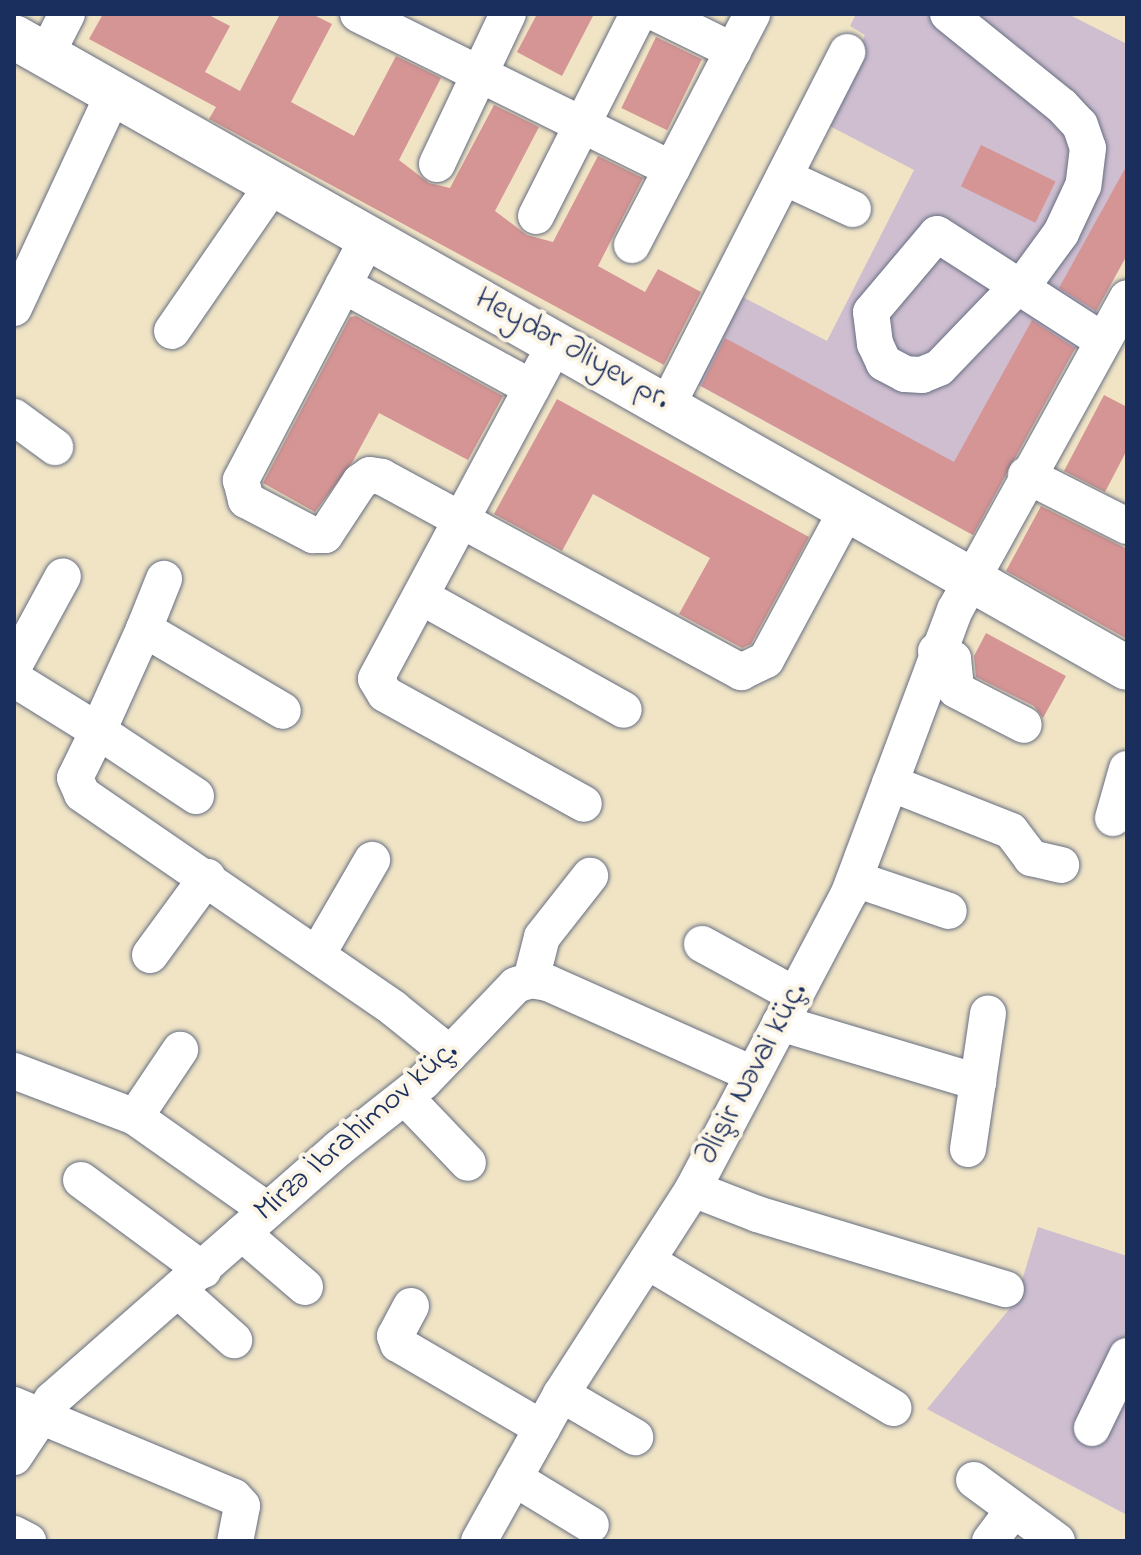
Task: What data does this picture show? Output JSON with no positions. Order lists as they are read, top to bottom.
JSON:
{
  "streets": {
    "main road": ["Heydər Əliyev pr."],
    "street": ["Əlişir Nəvai küç.", "Mirzə İbrahimov küç."]
  },
  "crossings": [
    ["Heydər Əliyev pr.", "Əlişir Nəvai küç."]
  ]
}
